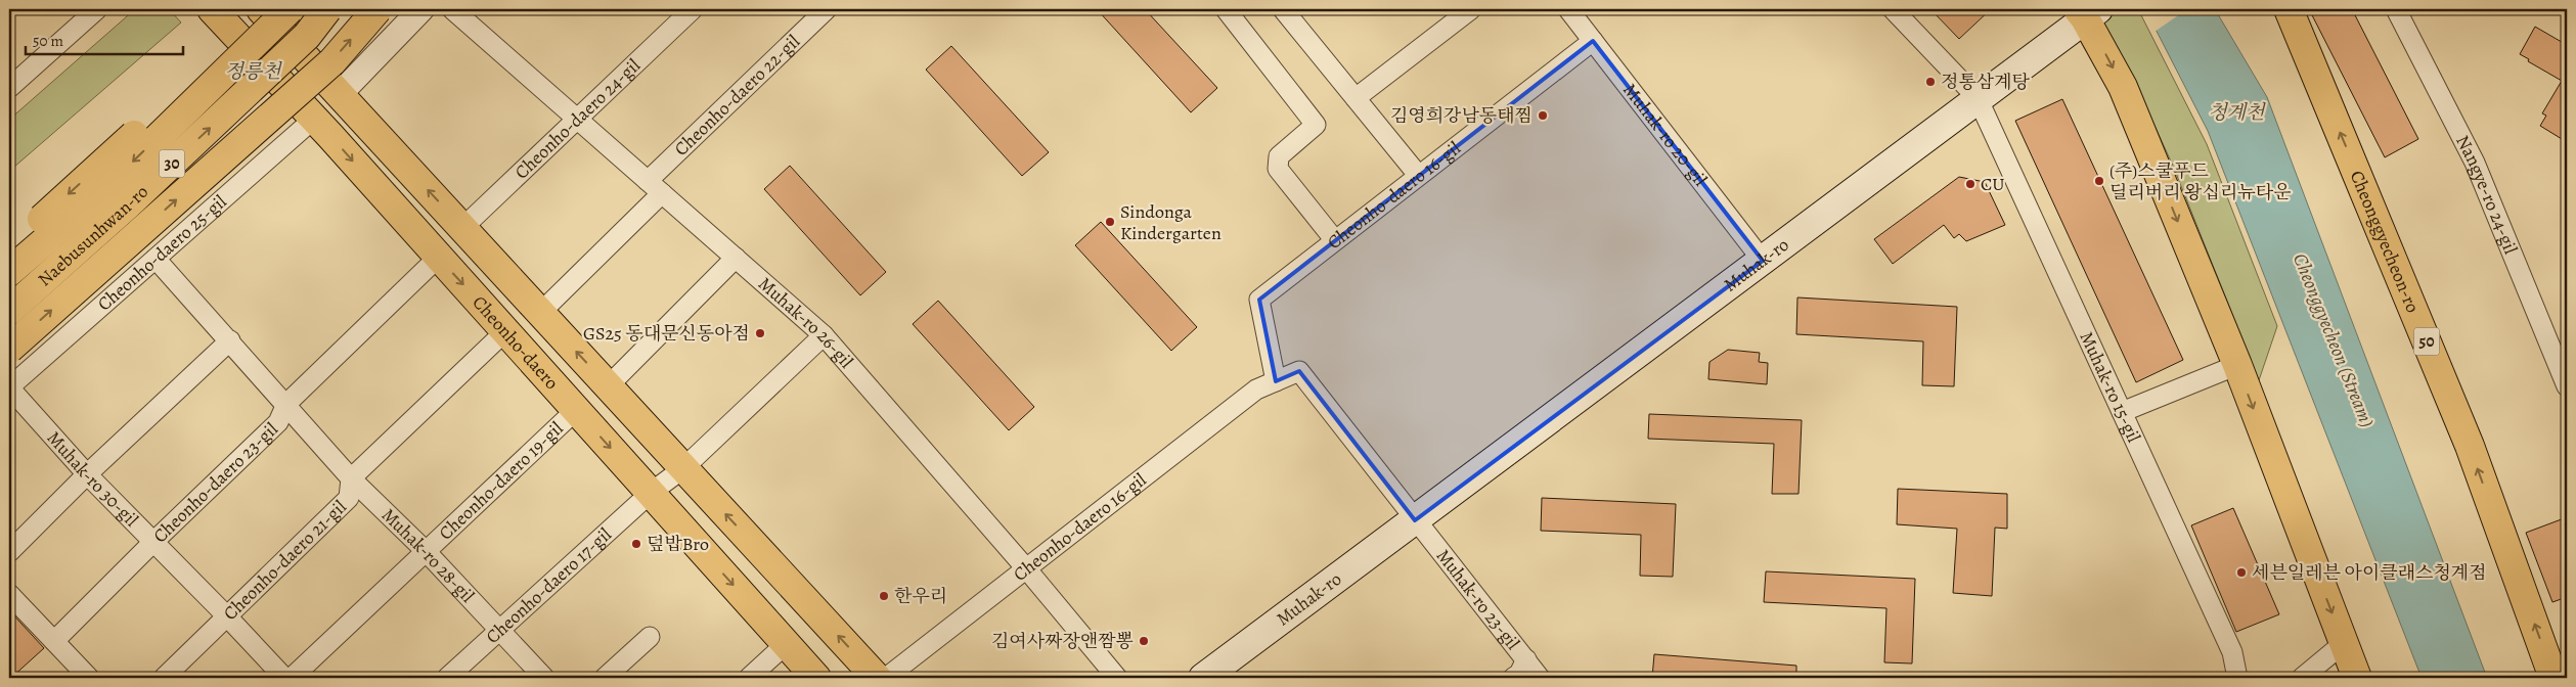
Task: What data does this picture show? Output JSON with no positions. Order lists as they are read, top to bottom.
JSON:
{
  "streets": {
    "main road": [
      "30",
      "Naebusunhwan-ro",
      "Cheonggyecheon-ro",
      "Muhak-ro",
      "50",
      "Cheonho-daero"
    ],
    "street": [
      "Cheonho-daero 22-gil",
      "Cheonho-daero 24-gil",
      "Muhak-ro 20-gil",
      "Cheonho-daero 16-gil",
      "Nangye-ro 24-gil",
      "Cheonho-daero 25-gil",
      "Muhak-ro 26-gil",
      "Muhak-ro 15-gil",
      "Muhak-ro 30-gil",
      "Cheonho-daero 19-gil",
      "Cheonho-daero 23-gil",
      "Muhak-ro 28-gil",
      "Cheonho-daero 21-gil",
      "Cheonho-daero 17-gil",
      "Muhak-ro 23-gil"
    ]
  },
  "crossings": [
    ["Cheonho-daero 22-gil", "Muhak-ro 26-gil"],
    ["Cheonho-daero 22-gil", "Cheonho-daero"],
    ["Cheonho-daero 24-gil", "Muhak-ro 26-gil"],
    ["Cheonho-daero 24-gil", "Cheonho-daero"],
    ["Muhak-ro 20-gil", "Cheonho-daero 16-gil"],
    ["Muhak-ro 20-gil", "Muhak-ro"],
    ["Cheonho-daero 16-gil", "Muhak-ro"],
    ["Cheonho-daero 16-gil", "Muhak-ro 26-gil"],
    ["Cheonho-daero 16-gil", "Muhak-ro 23-gil"],
    ["Cheonho-daero 25-gil", "Cheonho-daero"],
    ["Cheonho-daero 25-gil", "Muhak-ro 30-gil"],
    ["Cheonho-daero 25-gil", "Muhak-ro 28-gil"],
    ["Muhak-ro", "Muhak-ro 15-gil"],
    ["Muhak-ro", "Muhak-ro 23-gil"],
    ["Cheonho-daero", "Cheonho-daero 19-gil"],
    ["Cheonho-daero", "Cheonho-daero 23-gil"],
    ["Cheonho-daero", "Cheonho-daero 21-gil"],
    ["Cheonho-daero", "Cheonho-daero 17-gil"],
    ["Muhak-ro 30-gil", "Cheonho-daero 23-gil"],
    ["Muhak-ro 30-gil", "Cheonho-daero 21-gil"],
    ["Cheonho-daero 19-gil", "Muhak-ro 28-gil"],
    ["Cheonho-daero 23-gil", "Muhak-ro 28-gil"],
    ["Muhak-ro 28-gil", "Cheonho-daero 21-gil"],
    ["Muhak-ro 28-gil", "Cheonho-daero 17-gil"]
  ],
  "water": ["정릉천", "청계천", "Cheonggyecheon (Stream)"],
  "places": [
    "정통삼계탕",
    "김영희강남동태찜",
    "(주)스쿨푸드 딜리버리 왕십리뉴타운",
    "CU",
    "Sindonga Kindergarten",
    "GS25 동대문신동아점",
    "덮밥Bro",
    "세븐일레븐 아이클래스청계점",
    "한우리",
    "김여사짜장앤짬뽕"
  ],
  "scale_bar": "50 m"
}
